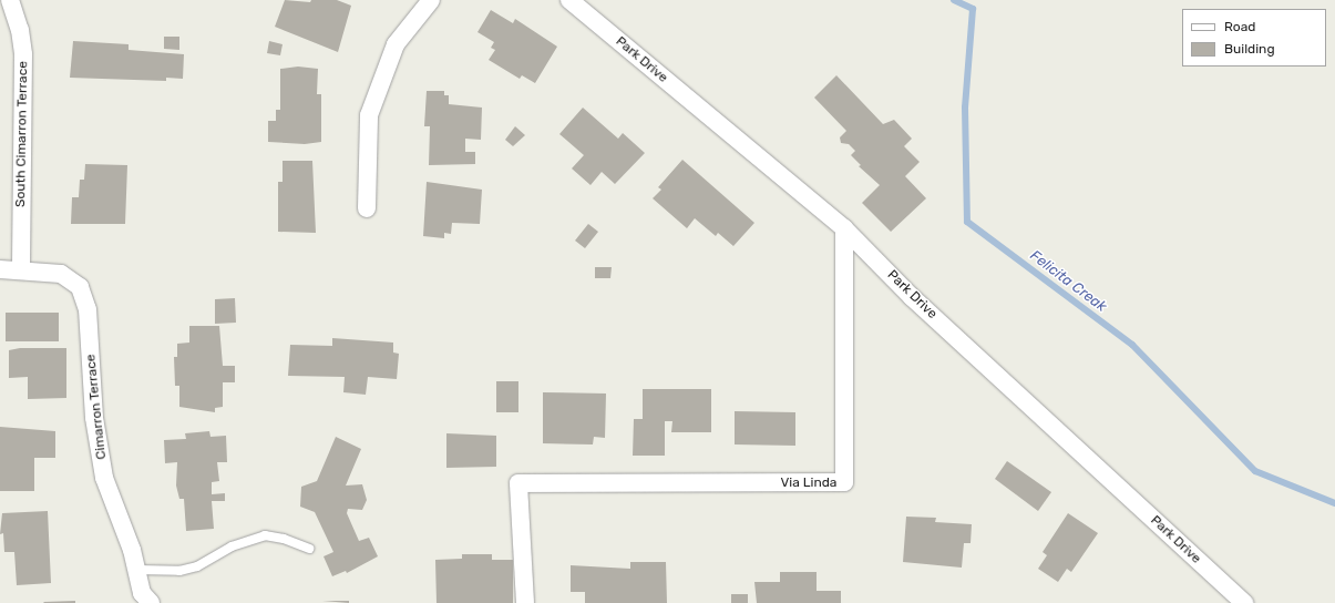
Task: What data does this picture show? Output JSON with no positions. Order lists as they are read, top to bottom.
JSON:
{
  "streets": {
    "street": [
      "Park Drive",
      "South Cimarron Terrace",
      "Cimarron Terrace",
      "Via Linda"
    ]
  },
  "crossings": [
    ["Park Drive", "Via Linda"],
    ["South Cimarron Terrace", "Cimarron Terrace"]
  ],
  "water": ["Felicita Creak"],
  "legend": ["Road", "Building"]
}
